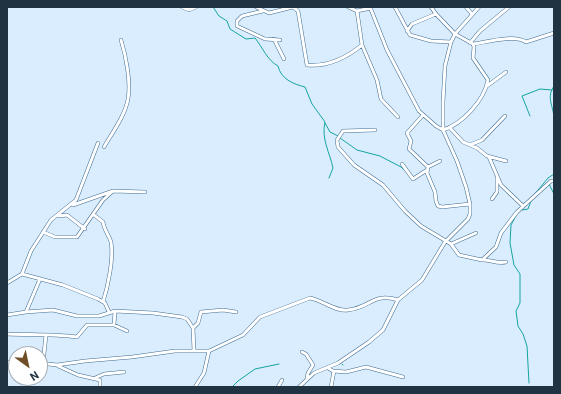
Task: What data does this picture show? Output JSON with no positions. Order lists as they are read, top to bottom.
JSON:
{
  "north": "bottom right"
}
